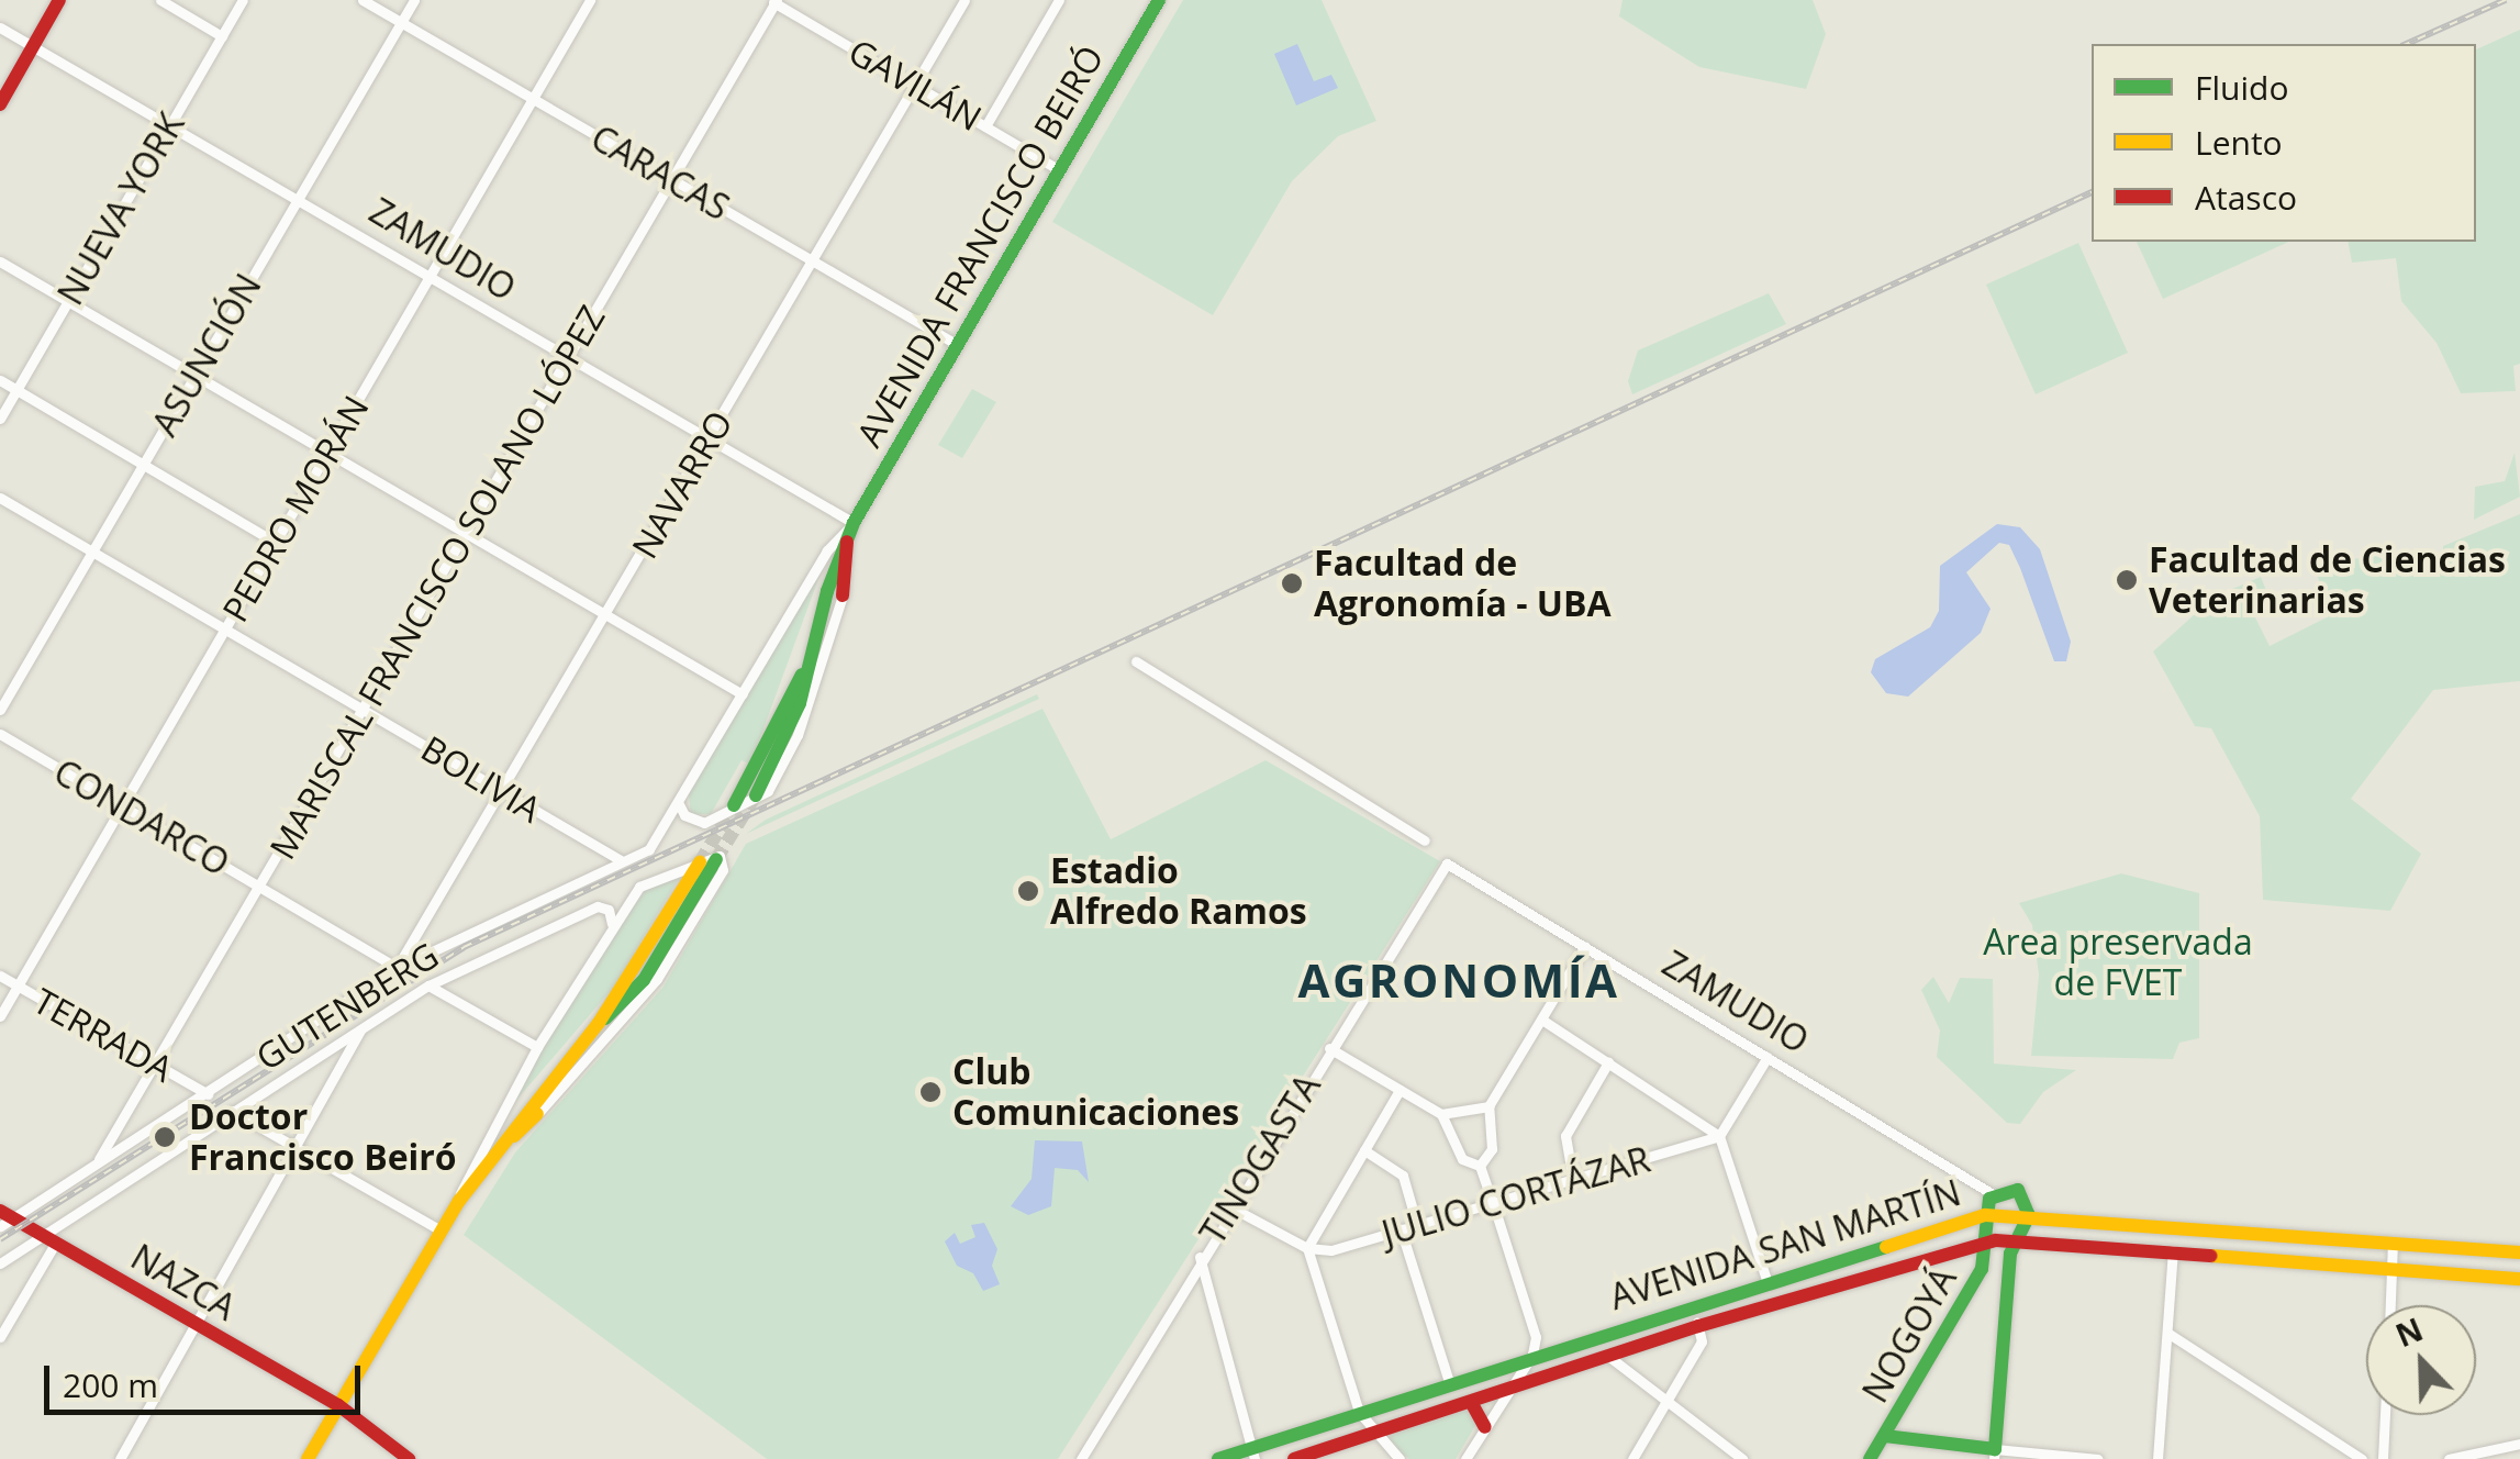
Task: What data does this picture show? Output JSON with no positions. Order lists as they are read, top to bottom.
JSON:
{
  "streets": {
    "main road": [
      "AVENIDA FRANCISCO BEIRÓ",
      "AVENIDA SAN MARTÍN",
      "NAZCA",
      "NOGOYÁ"
    ],
    "street": [
      "GAVILÁN",
      "CARACAS",
      "NUEVA YORK",
      "ZAMUDIO",
      "ASUNCIÓN",
      "NAVARRO",
      "PEDRO MORÁN",
      "MARISCAL FRANCISCO SOLANO LÓPEZ",
      "BOLIVIA",
      "CONDARCO",
      "GUTENBERG",
      "TERRADA",
      "TINOGASTA",
      "JULIO CORTÁZAR"
    ]
  },
  "crossings": [
    ["GAVILÁN", "AVENIDA FRANCISCO BEIRÓ"],
    ["GAVILÁN", "NAVARRO"],
    ["GAVILÁN", "MARISCAL FRANCISCO SOLANO LÓPEZ"],
    ["CARACAS", "AVENIDA FRANCISCO BEIRÓ"],
    ["CARACAS", "ASUNCIÓN"],
    ["CARACAS", "NAVARRO"],
    ["CARACAS", "PEDRO MORÁN"],
    ["CARACAS", "MARISCAL FRANCISCO SOLANO LÓPEZ"],
    ["NUEVA YORK", "ZAMUDIO"],
    ["AVENIDA FRANCISCO BEIRÓ", "ZAMUDIO"],
    ["AVENIDA FRANCISCO BEIRÓ", "GUTENBERG"],
    ["ZAMUDIO", "ASUNCIÓN"],
    ["ZAMUDIO", "NAVARRO"],
    ["ZAMUDIO", "PEDRO MORÁN"],
    ["ZAMUDIO", "MARISCAL FRANCISCO SOLANO LÓPEZ"],
    ["ZAMUDIO", "TINOGASTA"],
    ["ZAMUDIO", "NOGOYÁ"],
    ["ASUNCIÓN", "BOLIVIA"],
    ["NAVARRO", "BOLIVIA"],
    ["NAVARRO", "CONDARCO"],
    ["NAVARRO", "GUTENBERG"],
    ["PEDRO MORÁN", "BOLIVIA"],
    ["PEDRO MORÁN", "CONDARCO"],
    ["PEDRO MORÁN", "TERRADA"],
    ["MARISCAL FRANCISCO SOLANO LÓPEZ", "BOLIVIA"],
    ["MARISCAL FRANCISCO SOLANO LÓPEZ", "CONDARCO"],
    ["MARISCAL FRANCISCO SOLANO LÓPEZ", "GUTENBERG"],
    ["MARISCAL FRANCISCO SOLANO LÓPEZ", "TERRADA"],
    ["BOLIVIA", "GUTENBERG"],
    ["CONDARCO", "GUTENBERG"],
    ["GUTENBERG", "TERRADA"],
    ["GUTENBERG", "NAZCA"],
    ["AVENIDA SAN MARTÍN", "NOGOYÁ"]
  ],
  "districts": ["AGRONOMÍA"],
  "parks": ["Area preservada de FVET"],
  "places": [
    "Facultad de Ciencias Veterinarias",
    "Facultad de Agronomía - UBA",
    "Estadio Alfredo Ramos",
    "Club Comunicaciones",
    "Doctor Francisco Beiró"
  ],
  "legend": ["Fluido", "Lento", "Atasco"],
  "scale_bar": "200 m",
  "north": "top left"
}
